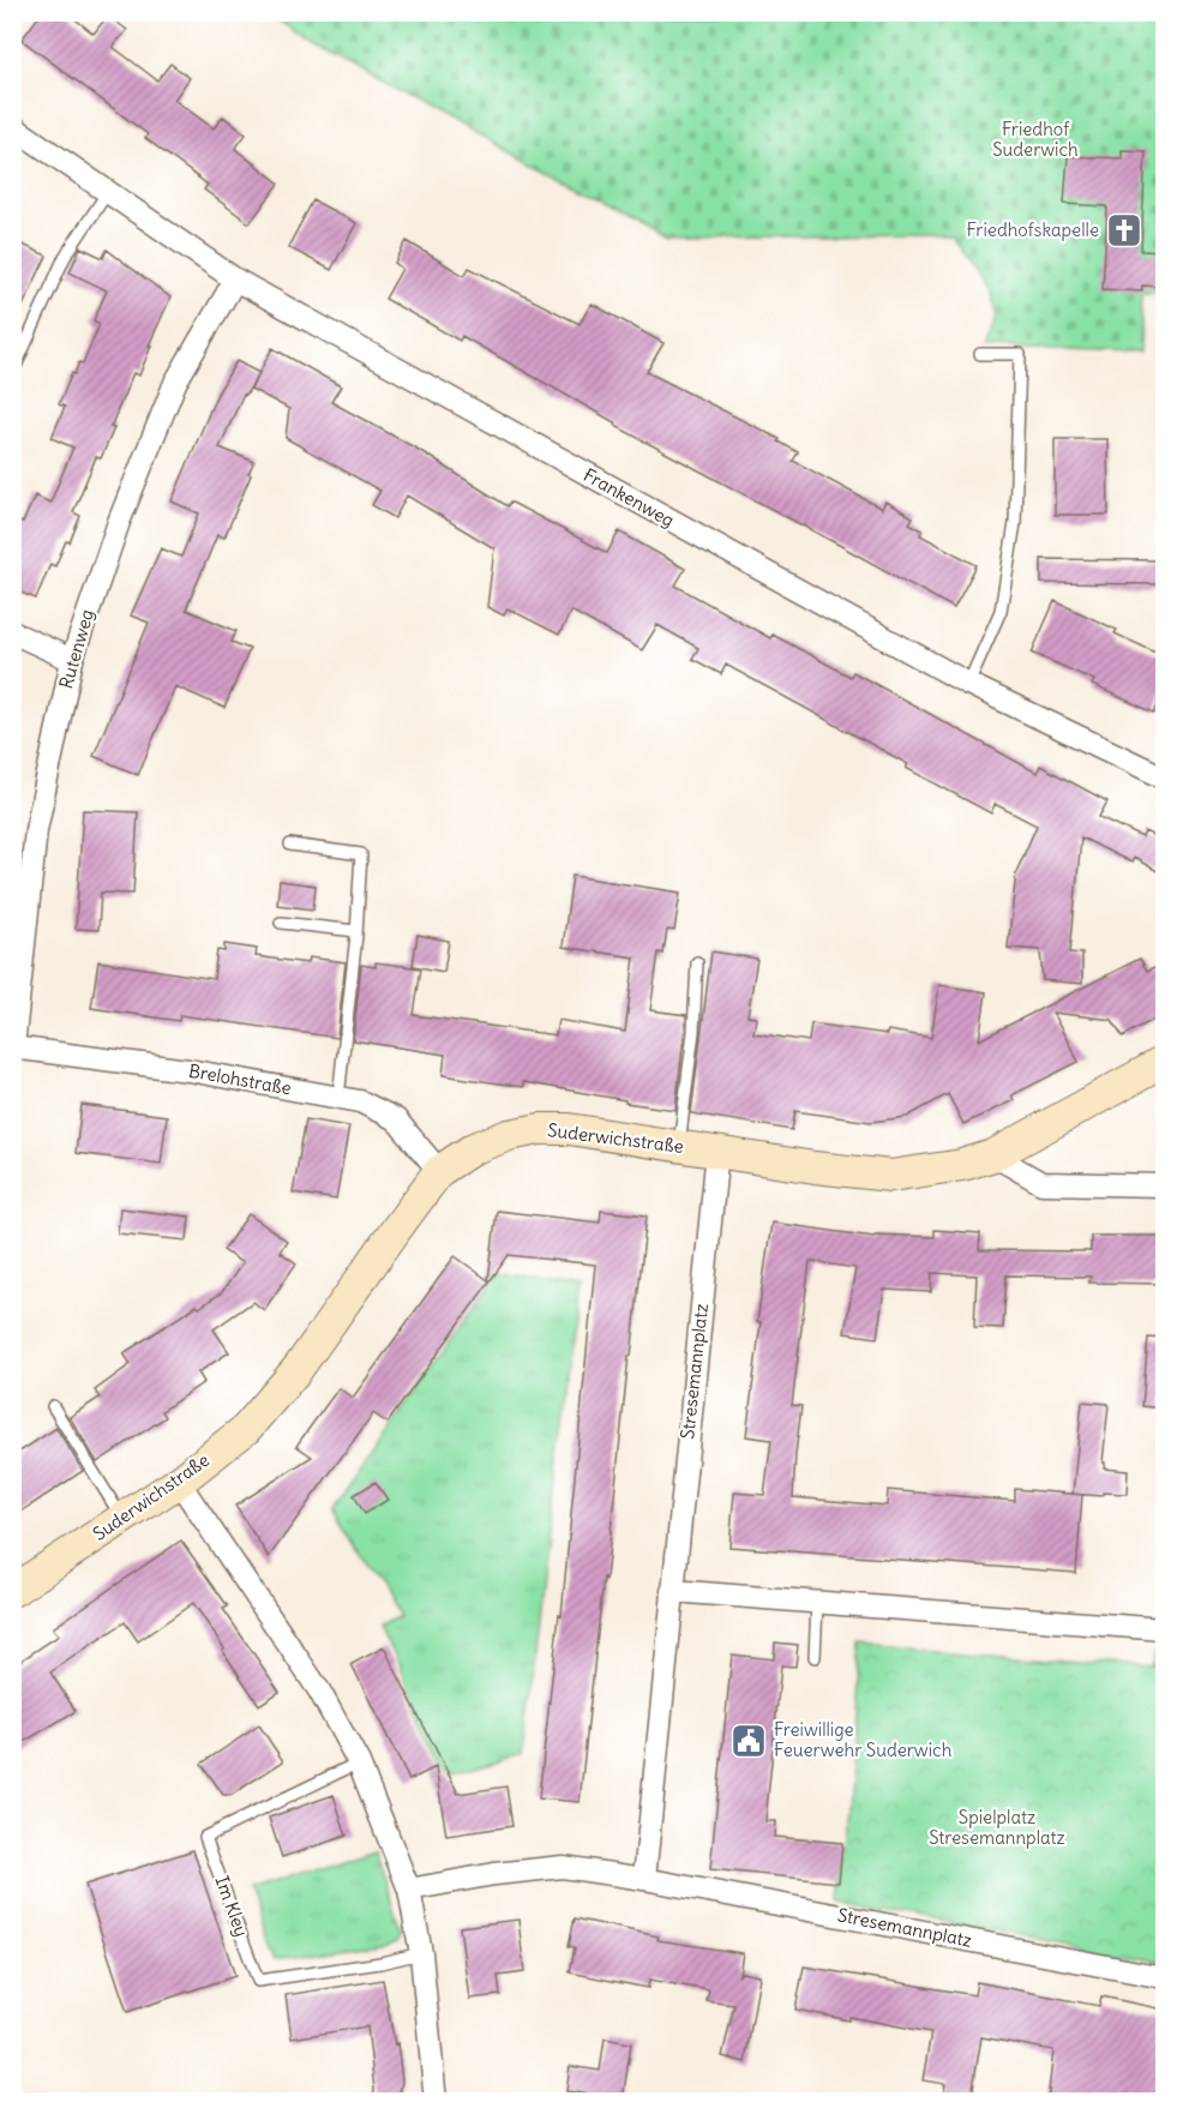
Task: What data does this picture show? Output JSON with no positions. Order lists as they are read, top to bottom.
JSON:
{
  "streets": {
    "main road": ["Suderwichstraße"],
    "street": [
      "Frankenweg",
      "Rutenweg",
      "Brelohstraße",
      "Stresemannplatz"
    ],
    "lane": ["Im Kley"]
  },
  "crossings": [
    ["Frankenweg", "Rutenweg"],
    ["Rutenweg", "Brelohstraße"],
    ["Brelohstraße", "Suderwichstraße"],
    ["Suderwichstraße", "Stresemannplatz"]
  ],
  "parks": ["Friedhof Suderwich", "Spielplatz Stresemannplatz"],
  "places": {
    "church": ["Friedhofskapelle"],
    "public building": ["Freiwillige Feuerwehr Suderwich"]
  }
}
